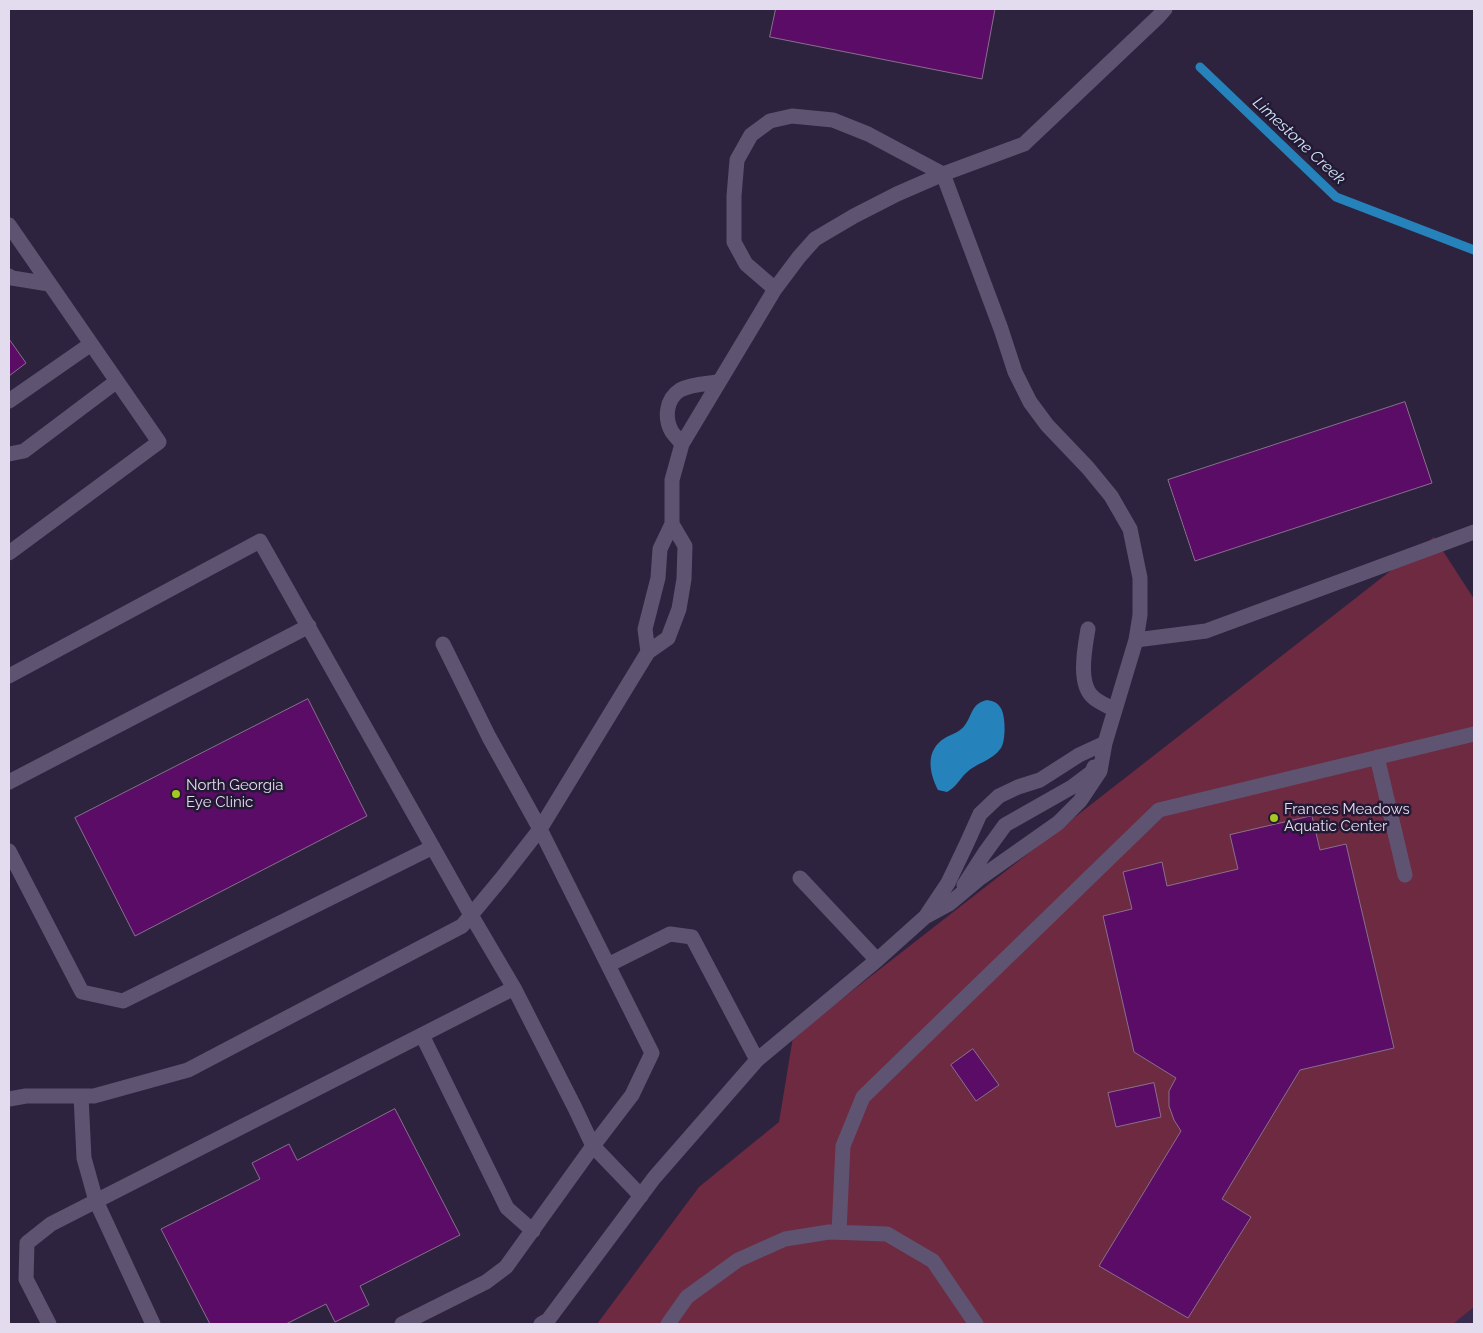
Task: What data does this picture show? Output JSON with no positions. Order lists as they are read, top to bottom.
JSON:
{
  "water": ["Limestone Creek"],
  "places": ["North Georgia Eye Clinic", "Frances Meadows Aquatic Center"]
}
